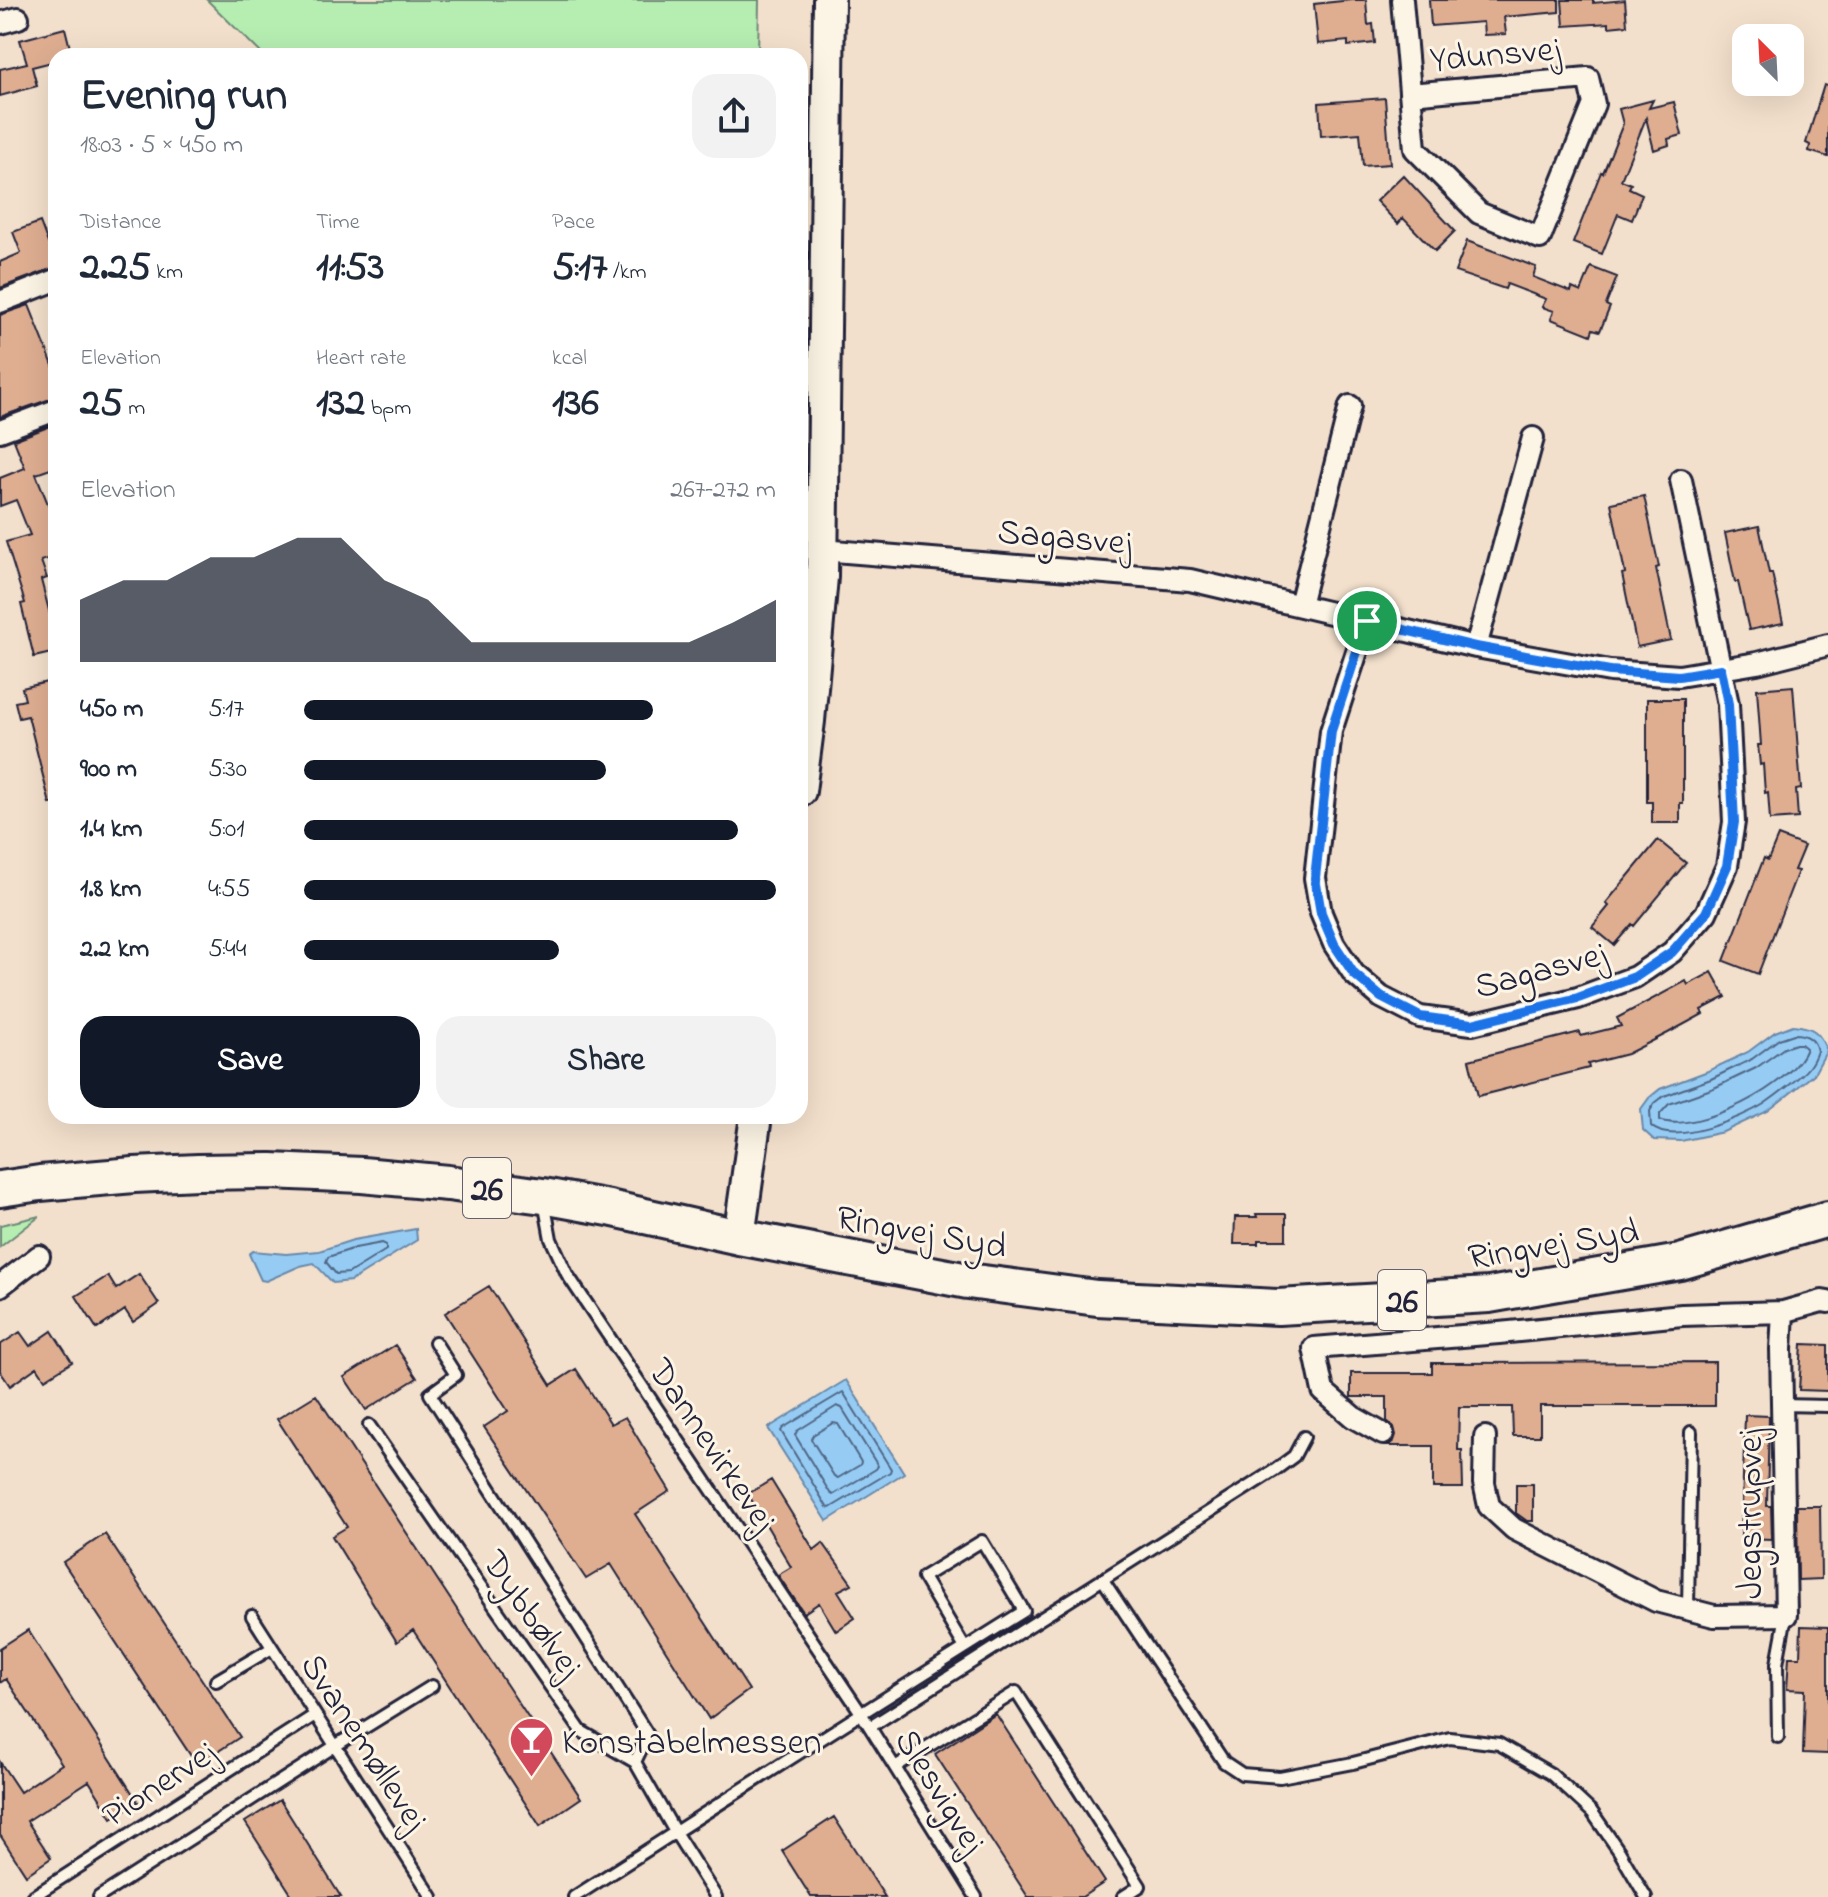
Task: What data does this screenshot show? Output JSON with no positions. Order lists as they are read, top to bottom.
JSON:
{
  "streets": {
    "main road": ["26", "Ringvej Syd"],
    "street": ["Ydunsvej", "Sagasvej", "Jegstrupvej"],
    "lane": [
      "Dannevirkevej",
      "Dybbølvej",
      "Svanemøllevej",
      "Pionervej",
      "Slesvigvej"
    ]
  },
  "crossings": [
    ["Ringvej Syd", "Dannevirkevej"],
    ["Dannevirkevej", "Slesvigvej"],
    ["Svanemøllevej", "Pionervej"]
  ],
  "places": {
    "bar": ["Konstabelmessen"]
  },
  "north": "top left",
  "page": {
    "heading": ["Evening run", "18:03 · 5 × 450 m"],
    "stats": [
      ["Distance", "2.25 km"],
      ["Time", "11:53"],
      ["Pace", "5:17 /km"],
      ["Elevation", "25 m"],
      ["Heart rate", "132 bpm"],
      ["kcal", "136"]
    ],
    "chart": ["Elevation", "267–272 m"],
    "list": [
      {
        "name": "450 m",
        "note": "5:17"
      },
      {
        "name": "900 m",
        "note": "5:30"
      },
      {
        "name": "1.4 km",
        "note": "5:01"
      },
      {
        "name": "1.8 km",
        "note": "4:55"
      },
      {
        "name": "2.2 km",
        "note": "5:44"
      }
    ],
    "buttons": ["Save", "Share"]
  }
}
